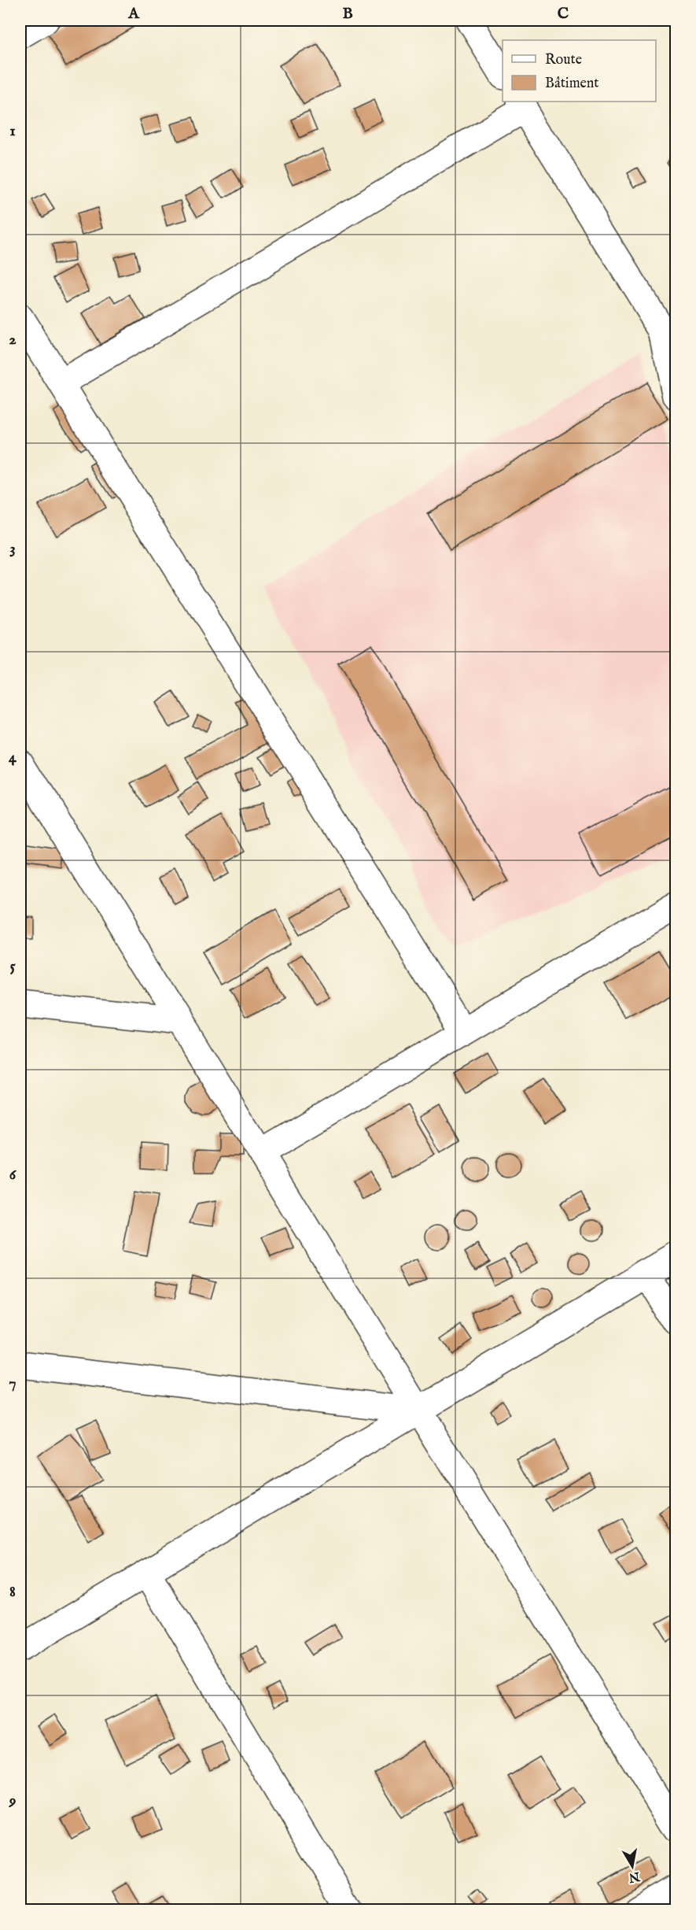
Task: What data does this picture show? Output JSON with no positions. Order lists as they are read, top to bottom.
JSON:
{
  "legend": ["Route", "Bâtiment"],
  "north": "bottom",
  "grid": {
    "columns": ["A", "B", "C"],
    "rows": [
      "1",
      "2",
      "3",
      "4",
      "5",
      "6",
      "7",
      "8",
      "9"
    ]
  }
}
